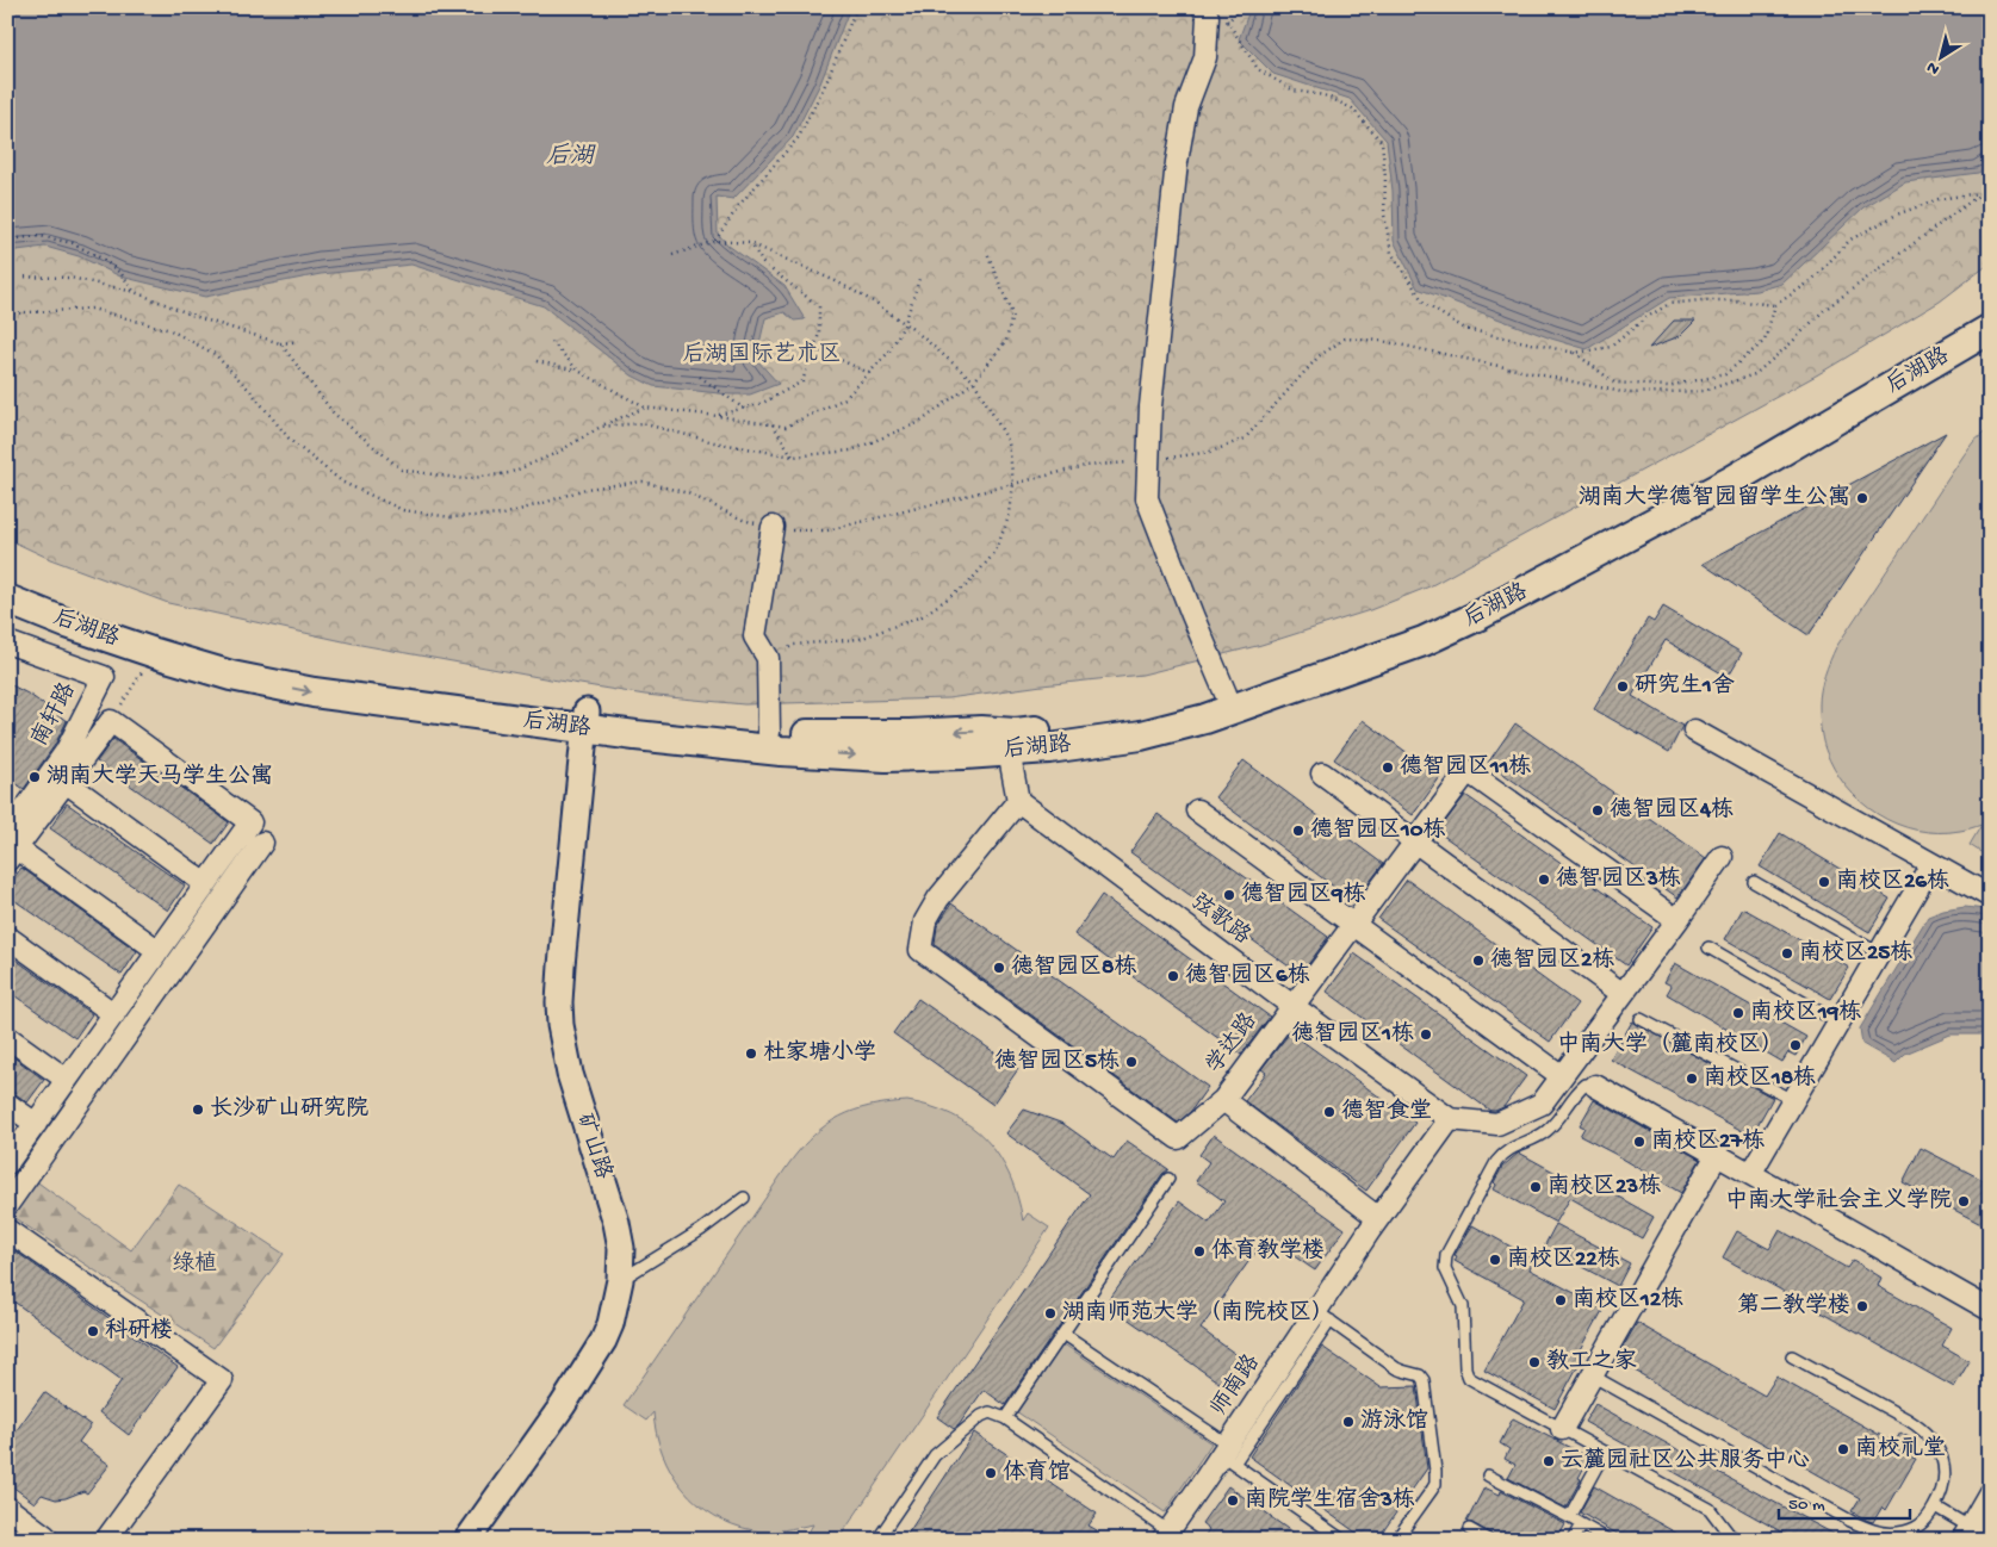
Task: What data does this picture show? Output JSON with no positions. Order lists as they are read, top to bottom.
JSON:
{
  "streets": {
    "main road": ["后湖路"],
    "street": [
      "南轩路",
      "弦歌路",
      "学达路",
      "矿山路",
      "师南路"
    ]
  },
  "crossings": [
    ["后湖路", "矿山路"],
    ["弦歌路", "学达路"],
    ["弦歌路", "师南路"]
  ],
  "water": ["后湖"],
  "parks": ["后湖国际艺术区", "绿植"],
  "places": [
    "湖南大学德智园留学生公寓",
    "研究生1舍",
    "德智园区11栋",
    "湖南大学天马学生公寓",
    "徳智园区4栋",
    "德智园区10栋",
    "徳智园区3栋",
    "南校区26栋",
    "德智园区9栋",
    "南校区25栋",
    "徳智园区2栋",
    "徳智园区8栋",
    "徳智园区6栋",
    "南校区19栋",
    "徳智园区1栋",
    "中南大学（麓南校区）",
    "杜家塘小学",
    "徳智园区5栋",
    "南校区18栋",
    "长沙矿山研究院",
    "德智食堂",
    "南校区27栋",
    "南校区23栋",
    "中南大学社会主义学院",
    "体育教学楼",
    "南校区22栋",
    "南校区12栋",
    "第二教学楼",
    "湖南师范大学（南院校区）",
    "科研楼",
    "教工之家",
    "游泳馆",
    "南校礼堂",
    "云麓园社区公共服务中心",
    "体育馆",
    "南院学生宿舍3栋"
  ],
  "scale_bar": "50 m",
  "north": "bottom left"
}
